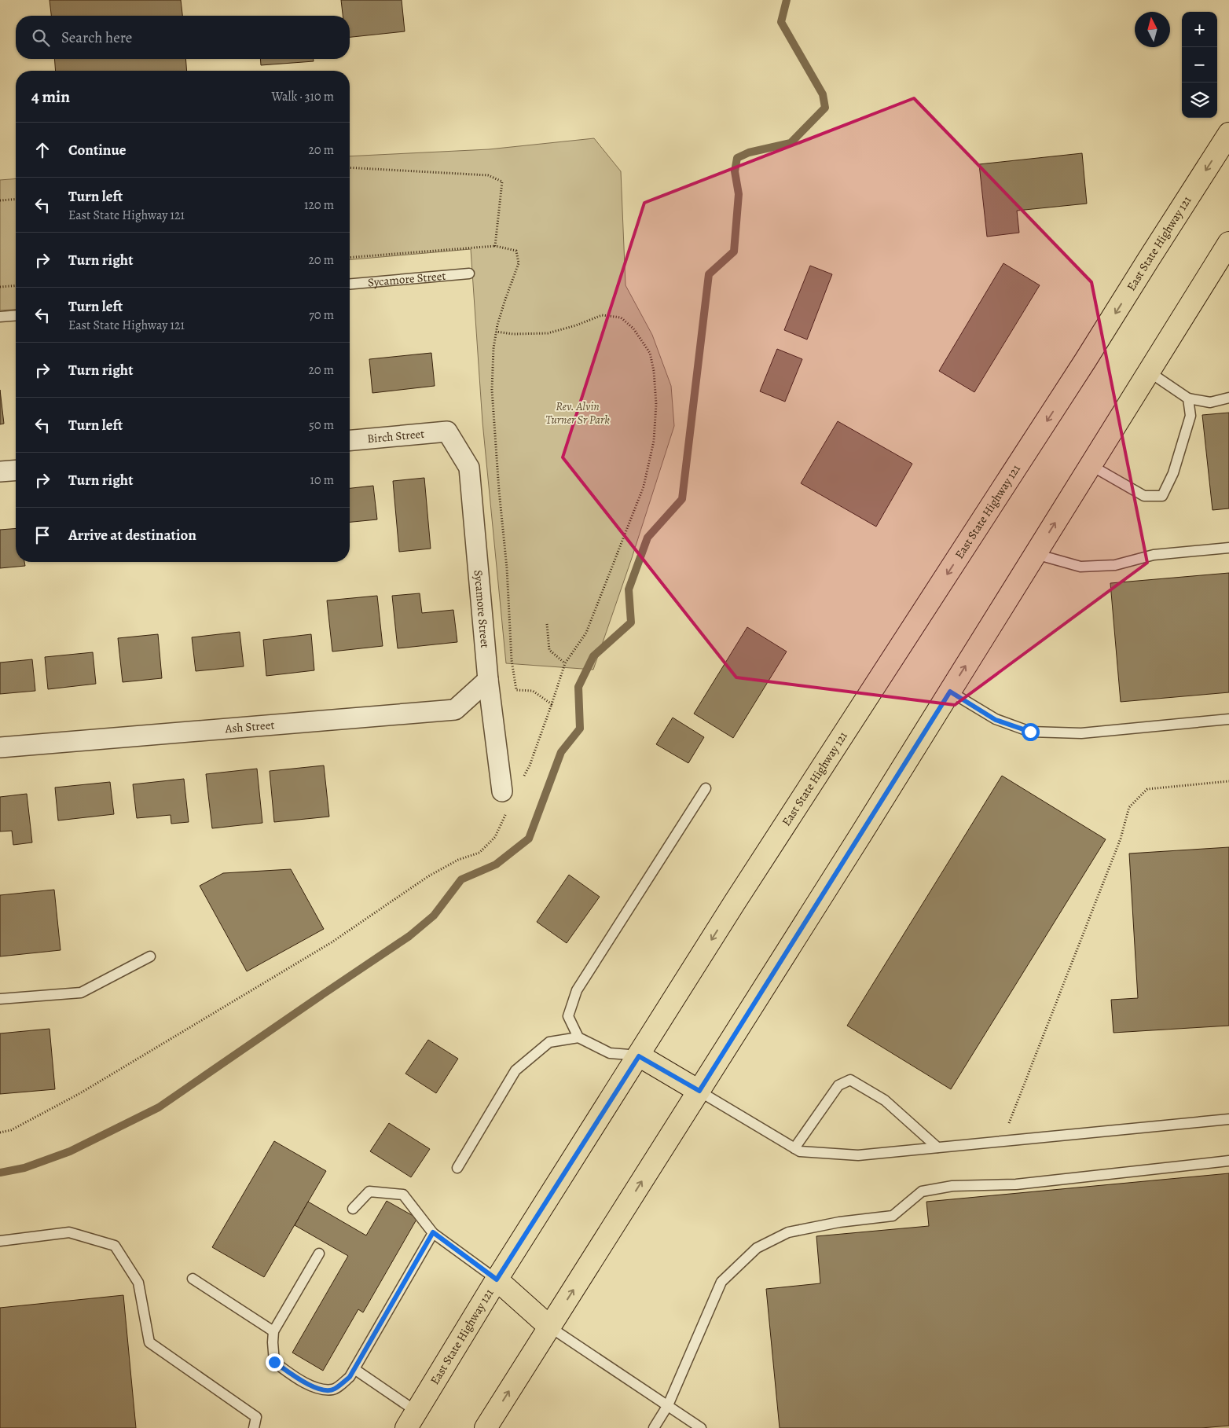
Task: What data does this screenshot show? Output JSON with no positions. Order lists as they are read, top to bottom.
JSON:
{
  "streets": {
    "main road": ["East State Highway 121"],
    "street": ["Sycamore Street", "Birch Street", "Ash Street"]
  },
  "crossings": [
    ["Sycamore Street", "Birch Street"],
    ["Sycamore Street", "Ash Street"]
  ],
  "parks": ["Rev. Alvin Turner Sr Park"],
  "north": "top",
  "page": {
    "map_buttons": ["+", "−"],
    "search": "Search here",
    "heading": ["4 min", "Walk · 310 m"],
    "list": [
      ["Continue", "20 m"],
      ["Turn left", "East State Highway 121", "120 m"],
      ["Turn right", "20 m"],
      ["Turn left", "East State Highway 121", "70 m"],
      ["Turn right", "20 m"],
      ["Turn left", "50 m"],
      ["Turn right", "10 m"],
      "Arrive at destination"
    ]
  }
}
